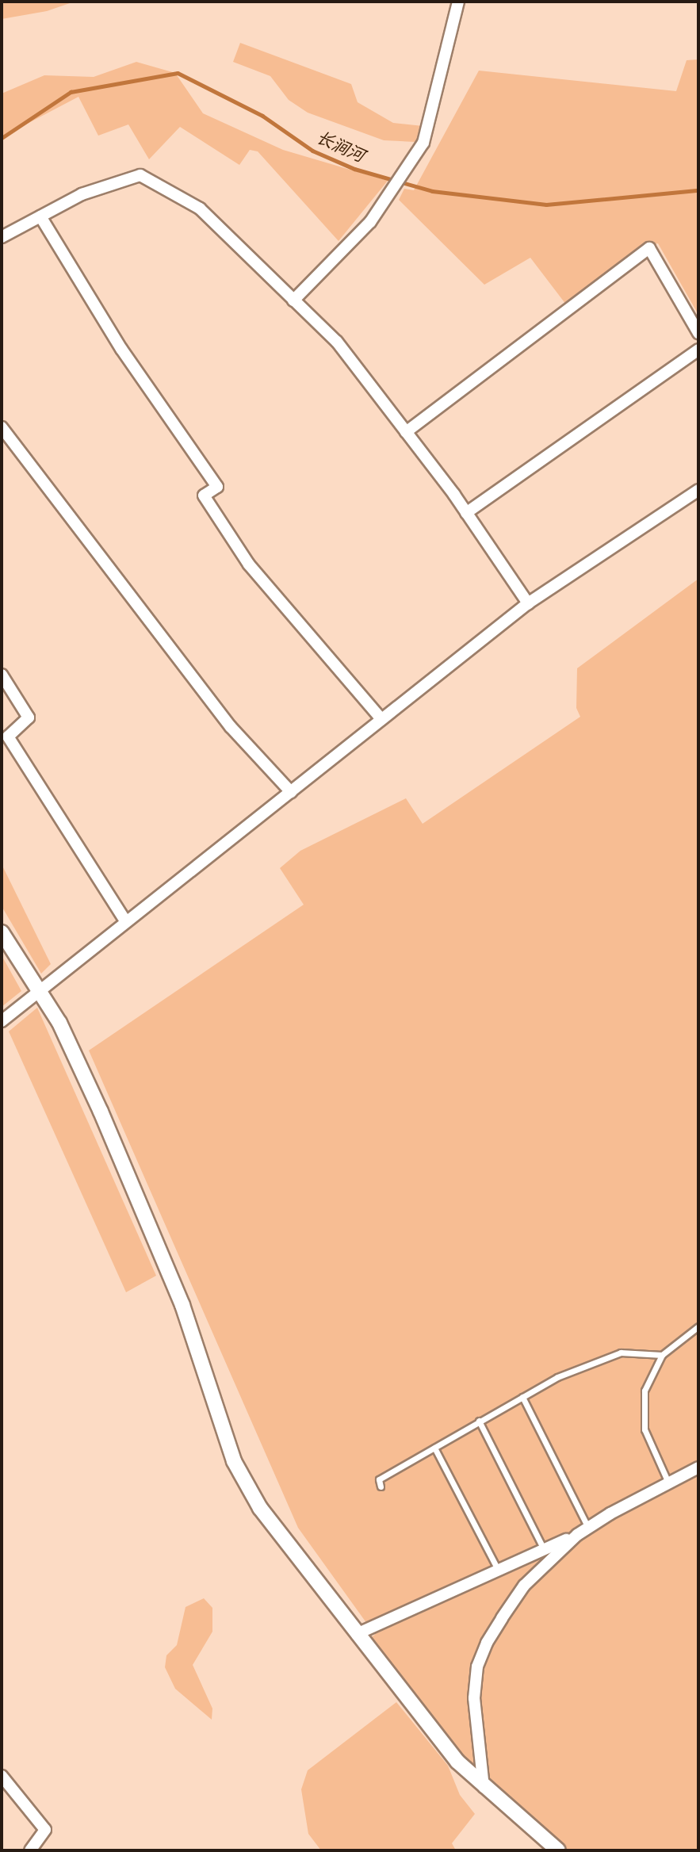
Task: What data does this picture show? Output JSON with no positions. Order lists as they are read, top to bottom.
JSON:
{
  "water": ["长涧河"]
}
